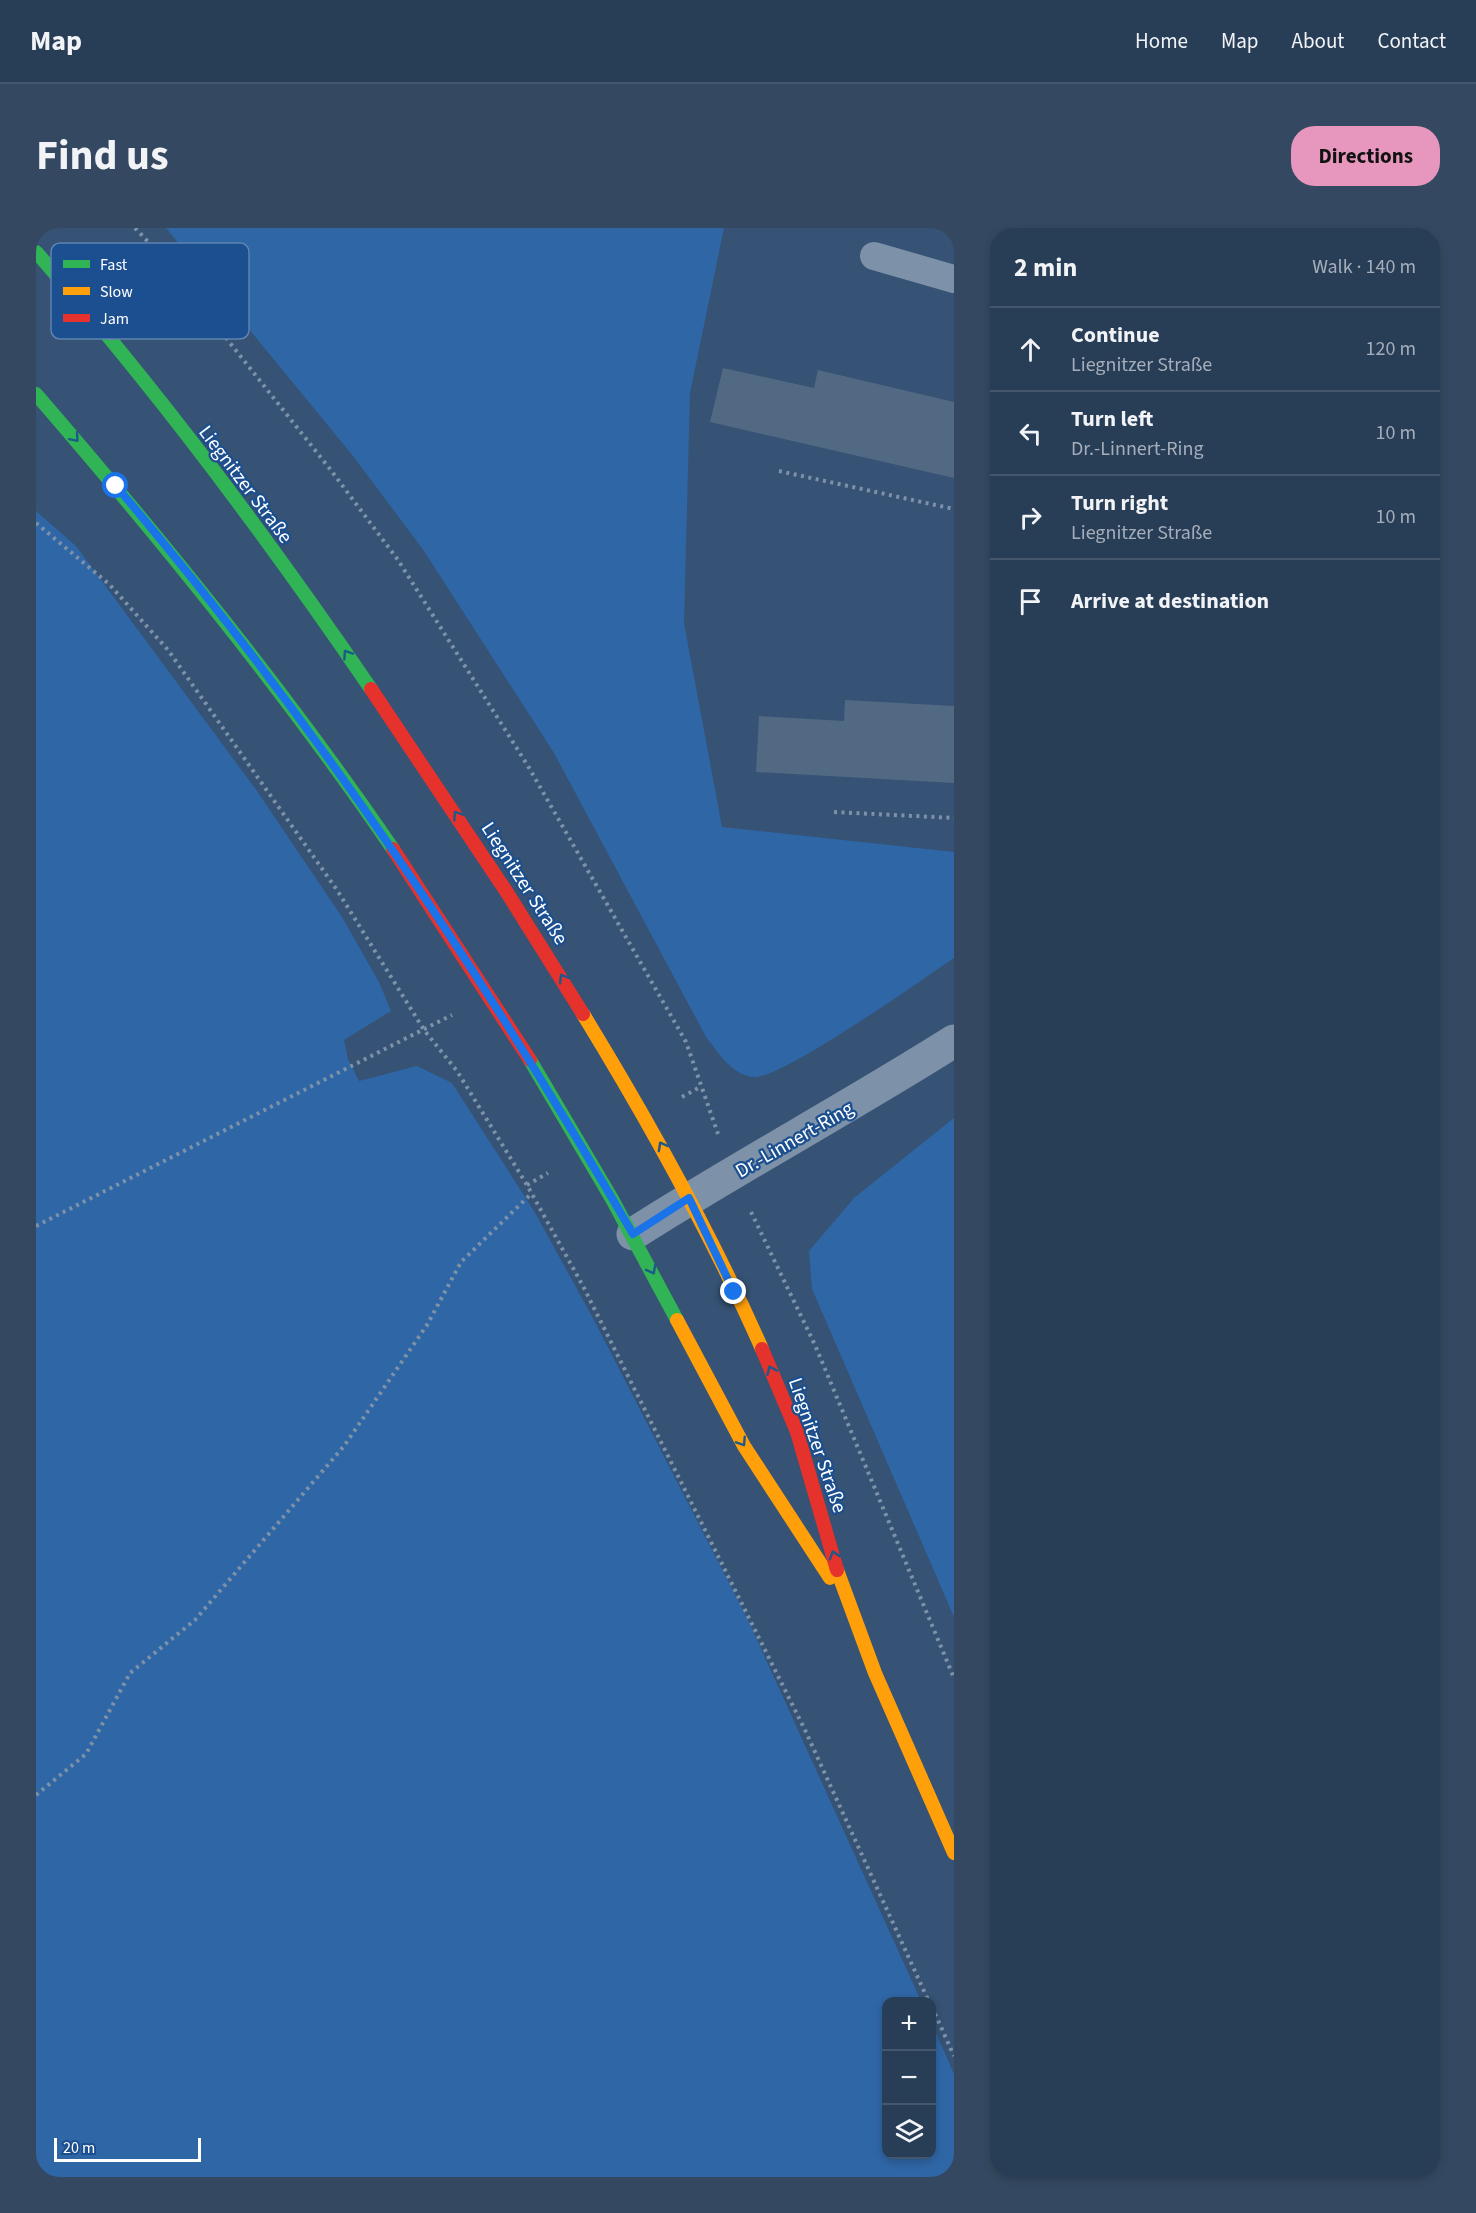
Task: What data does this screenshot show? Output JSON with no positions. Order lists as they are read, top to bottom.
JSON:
{
  "streets": {
    "main road": ["Liegnitzer Straße"],
    "street": ["Dr.-Linnert-Ring"]
  },
  "crossings": [
    ["Liegnitzer Straße", "Dr.-Linnert-Ring"]
  ],
  "legend": ["Fast", "Slow", "Jam"],
  "scale_bar": "20 m",
  "page": {
    "header": "Map",
    "nav": [
      "Home",
      "Map",
      "About",
      "Contact"
    ],
    "title": "Find us",
    "buttons": "Directions",
    "heading": ["2 min", "Walk · 140 m"],
    "list": [
      ["Continue", "Liegnitzer Straße", "120 m"],
      ["Turn left", "Dr.-Linnert-Ring", "10 m"],
      ["Turn right", "Liegnitzer Straße", "10 m"],
      "Arrive at destination"
    ],
    "map_buttons": ["+", "−"],
    "scale": "20 m"
  }
}
